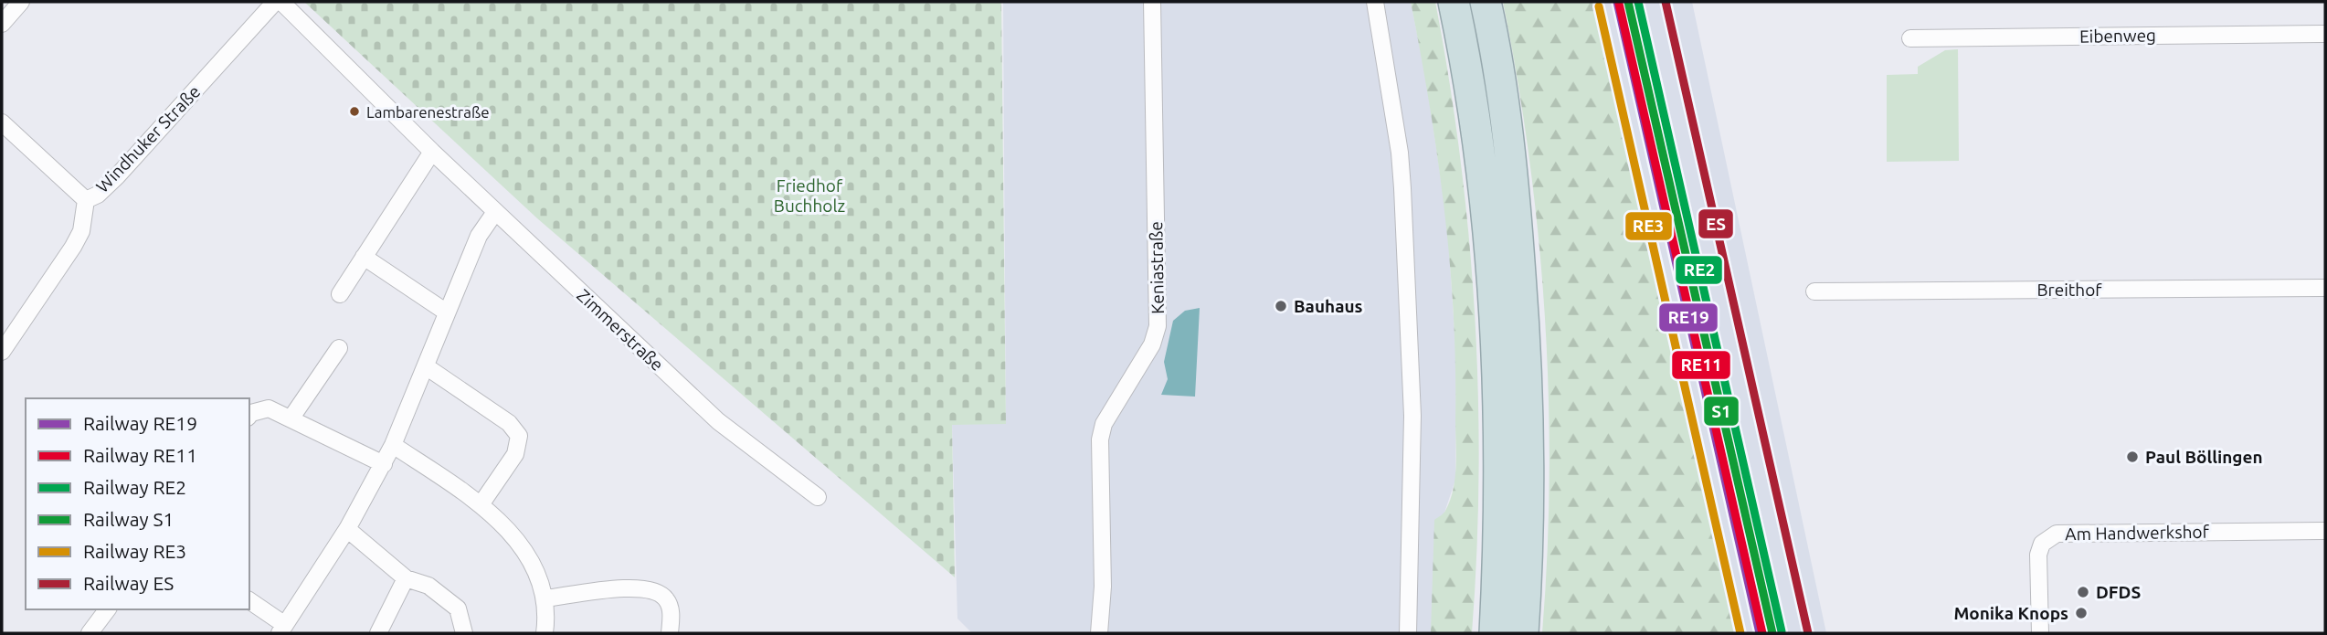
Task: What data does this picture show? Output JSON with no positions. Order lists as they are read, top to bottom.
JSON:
{
  "streets": {
    "street": [
      "Eibenweg",
      "Windhuker Straße",
      "Keniastraße",
      "Breithof",
      "Zimmerstraße",
      "Am Handwerkshof"
    ]
  },
  "parks": ["Friedhof Buchholz"],
  "places": [
    "Lambarenestraße",
    "Bauhaus",
    "Paul Böllingen",
    "DFDS",
    "Monika Knops"
  ],
  "lines": [
    "rail line RE19",
    "rail line RE2",
    "rail line S1",
    "rail line ES",
    "rail line RE11",
    "rail line RE3"
  ],
  "legend": [
    "Railway RE19",
    "Railway RE11",
    "Railway RE2",
    "Railway S1",
    "Railway RE3",
    "Railway ES"
  ]
}
